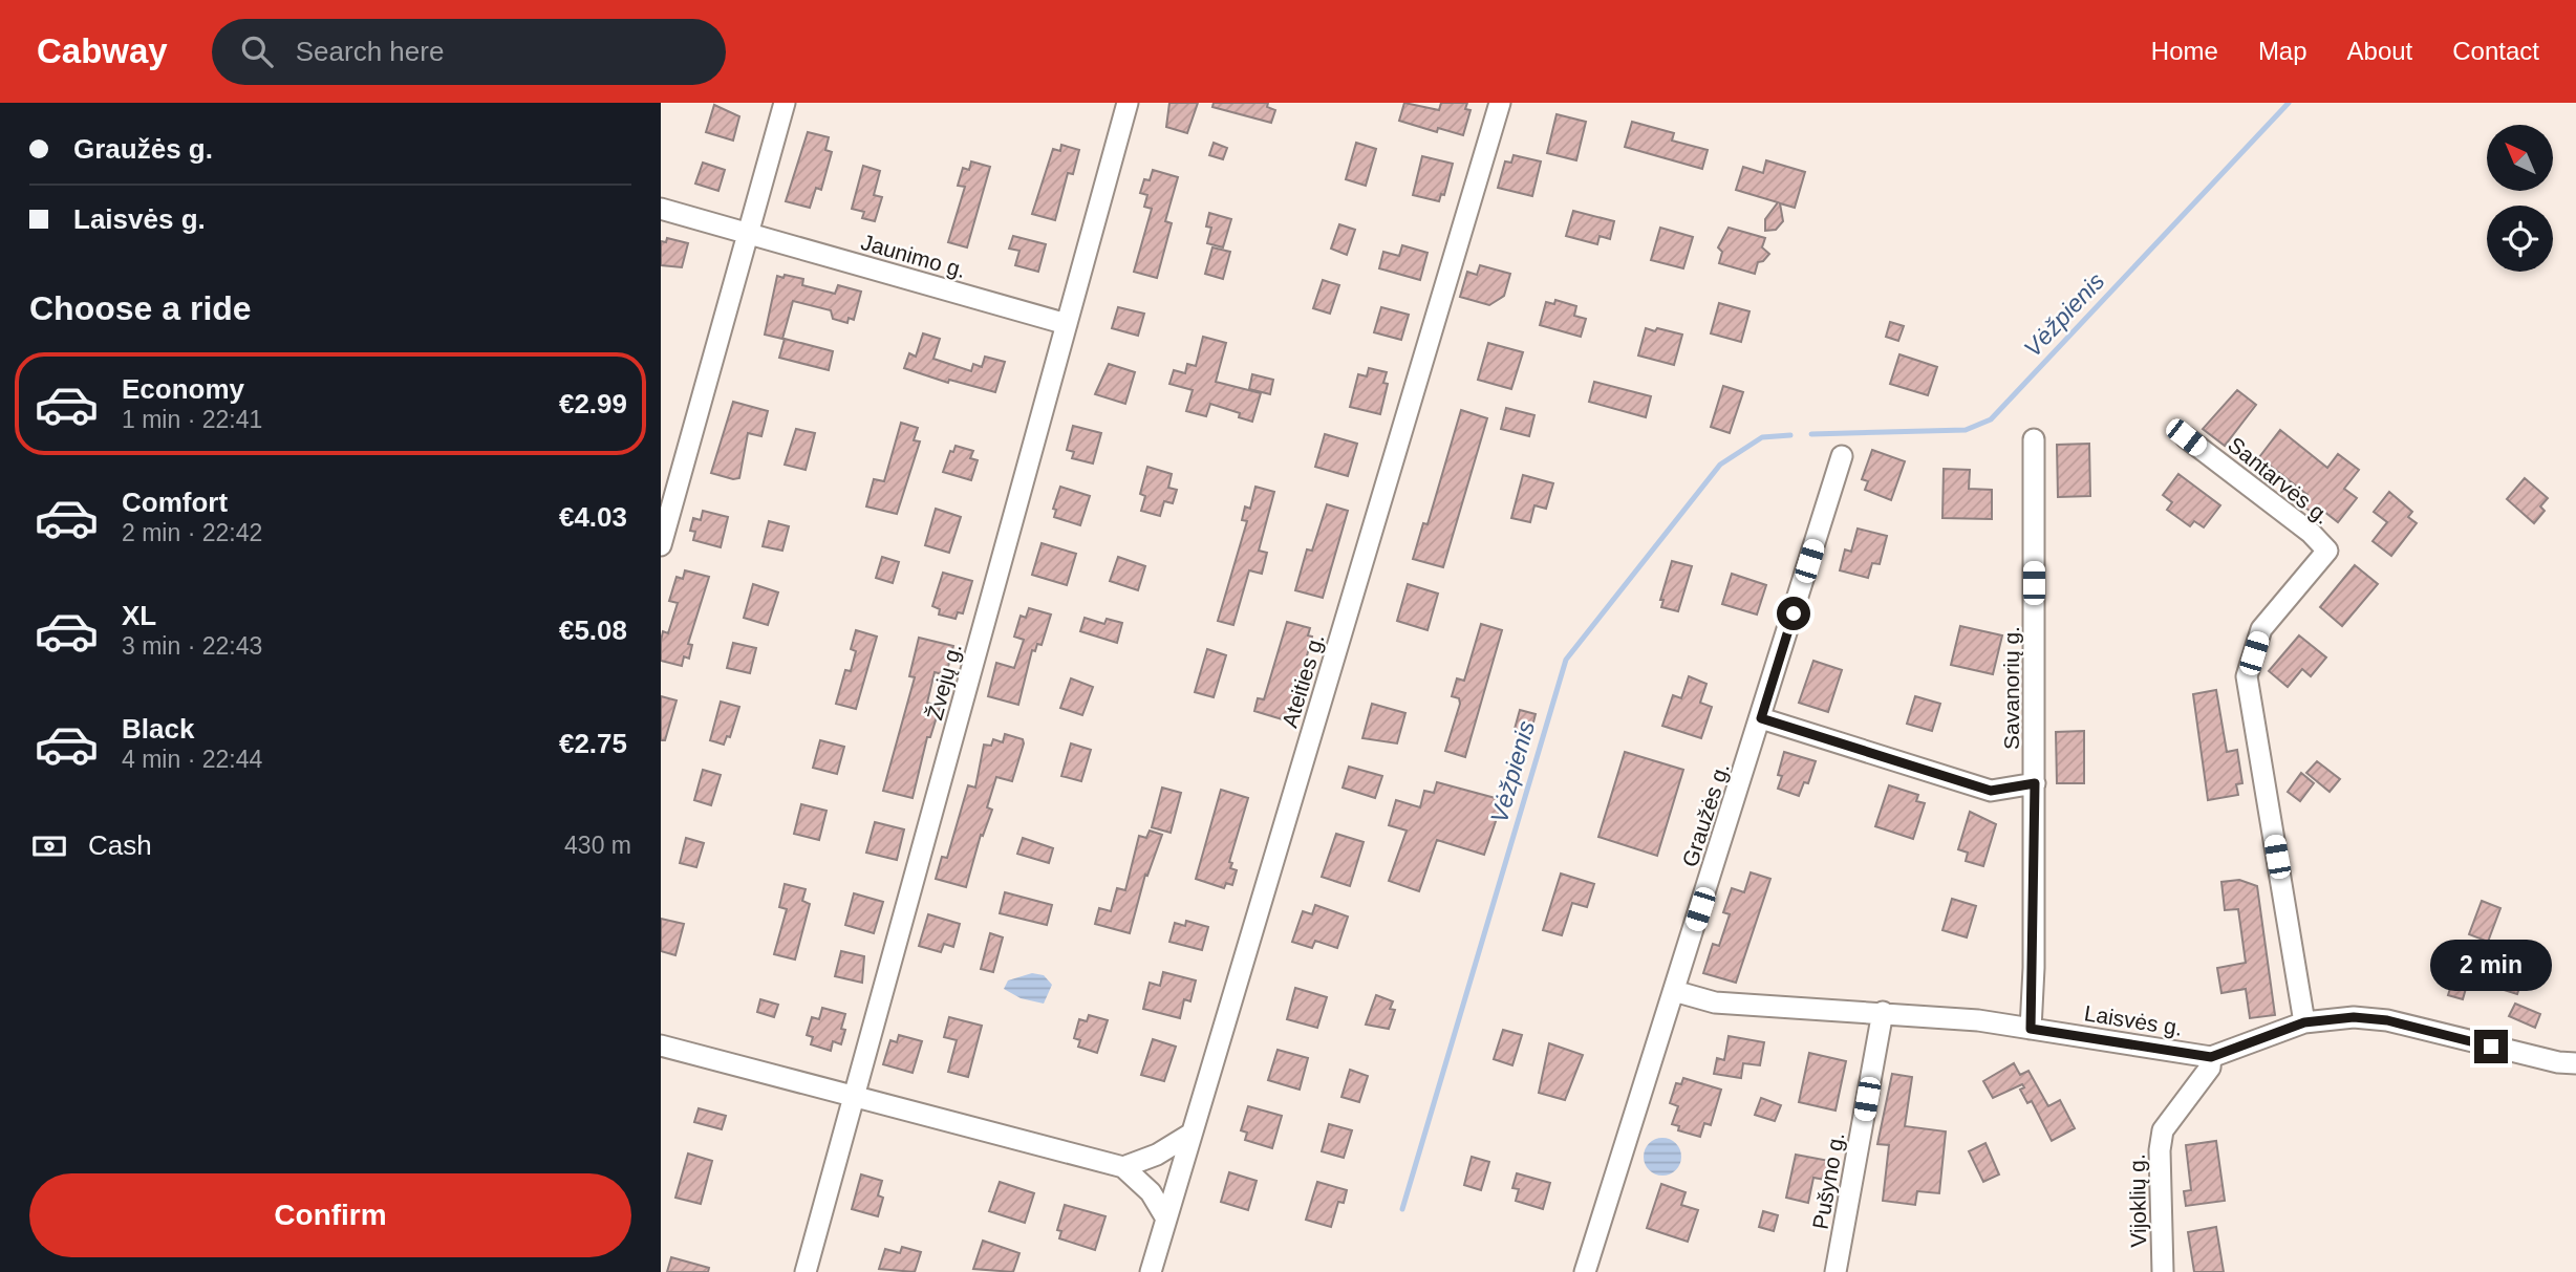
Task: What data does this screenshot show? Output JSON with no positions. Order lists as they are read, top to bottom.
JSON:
{
  "streets": {
    "street": [
      "Jaunimo g.",
      "Santarvės g.",
      "Ateities g.",
      "Žvejų g.",
      "Savanorių g.",
      "Graužės g.",
      "Laisvės g.",
      "Pušyno g.",
      "Vijoklių g."
    ]
  },
  "crossings": [
    ["Jaunimo g.", "Žvejų g."],
    ["Santarvės g.", "Laisvės g."],
    ["Savanorių g.", "Laisvės g."],
    ["Graužės g.", "Laisvės g."],
    ["Laisvės g.", "Pušyno g."],
    ["Laisvės g.", "Vijoklių g."]
  ],
  "water": ["Vėžpienis"],
  "north": "top left",
  "page": {
    "header": "Cabway",
    "search": "Search here",
    "nav": [
      "Home",
      "Map",
      "About",
      "Contact"
    ],
    "banner": ["Graužės g.", "Laisvės g."],
    "heading": "Choose a ride",
    "list": [
      {
        "name": "Economy",
        "note": "1 min · 22:41",
        "value": "€2.99"
      },
      {
        "name": "Comfort",
        "note": "2 min · 22:42",
        "value": "€4.03"
      },
      {
        "name": "XL",
        "note": "3 min · 22:43",
        "value": "€5.08"
      },
      {
        "name": "Black",
        "note": "4 min · 22:44",
        "value": "€2.75"
      }
    ],
    "pay": ["Cash", "430 m"],
    "bubble": "2 min",
    "buttons": "Confirm"
  }
}
